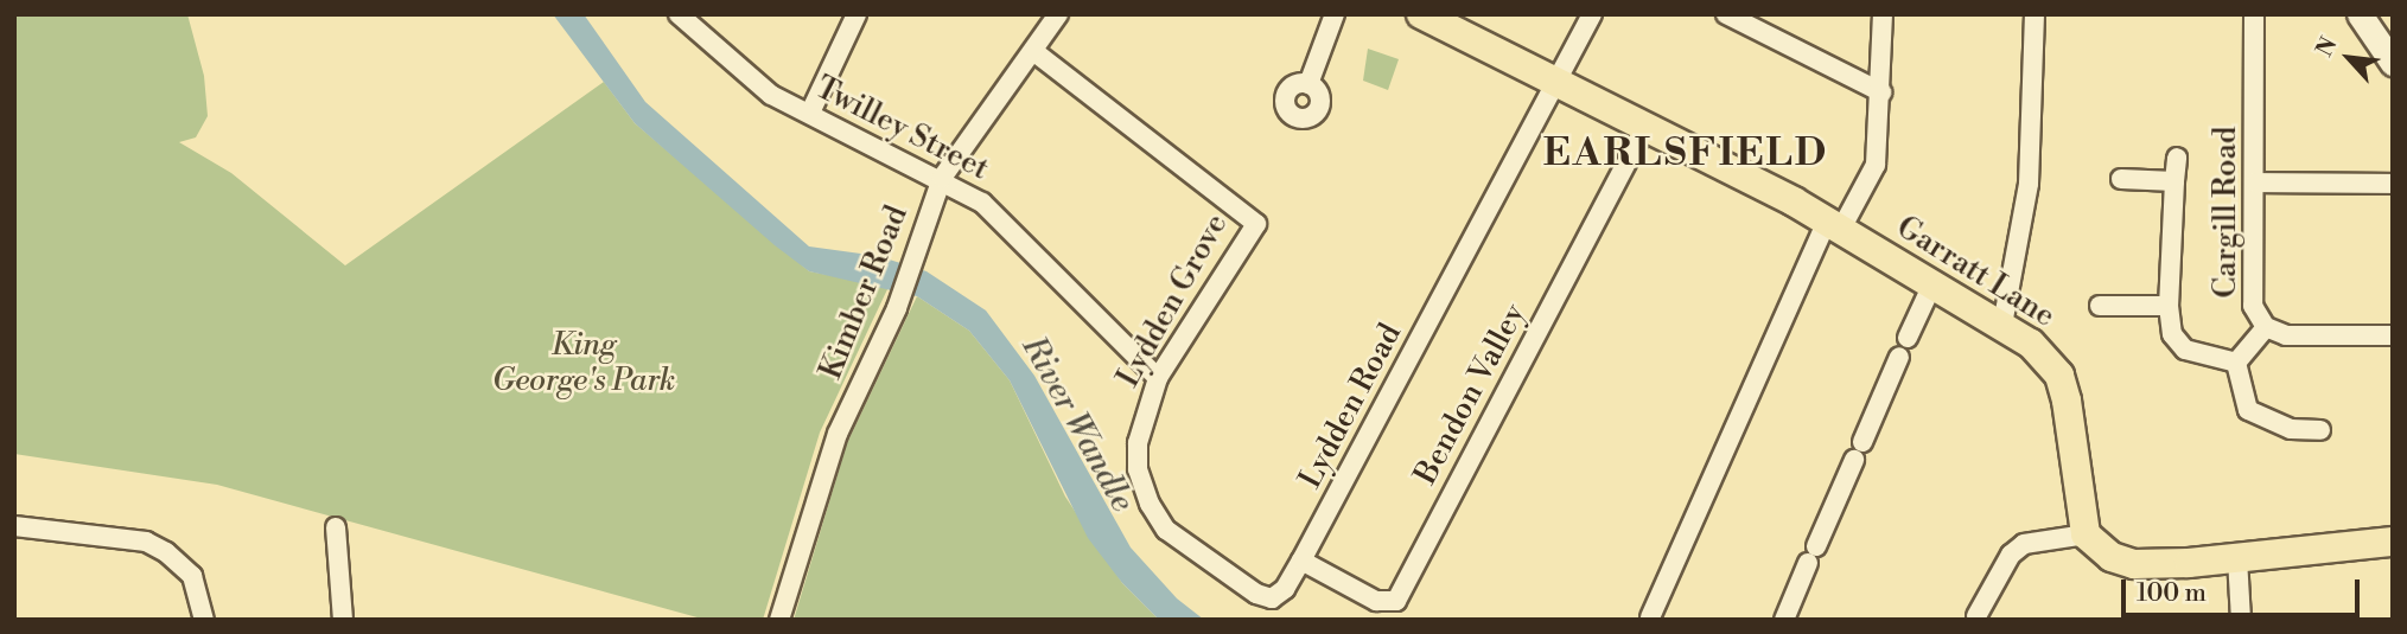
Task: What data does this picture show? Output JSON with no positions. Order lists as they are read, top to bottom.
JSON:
{
  "streets": {
    "main road": ["Garratt Lane"],
    "street": [
      "Twilley Street",
      "Cargill Road",
      "Kimber Road",
      "Lydden Grove",
      "Bendon Valley",
      "Lydden Road"
    ]
  },
  "crossings": [
    ["Twilley Street", "Kimber Road"],
    ["Twilley Street", "Lydden Grove"],
    ["Garratt Lane", "Bendon Valley"],
    ["Garratt Lane", "Lydden Road"],
    ["Kimber Road", "Lydden Grove"],
    ["Lydden Grove", "Lydden Road"],
    ["Bendon Valley", "Lydden Road"]
  ],
  "districts": ["EARLSFIELD"],
  "water": ["River Wandle"],
  "parks": ["King George's Park"],
  "scale_bar": "100 m",
  "north": "top left"
}
